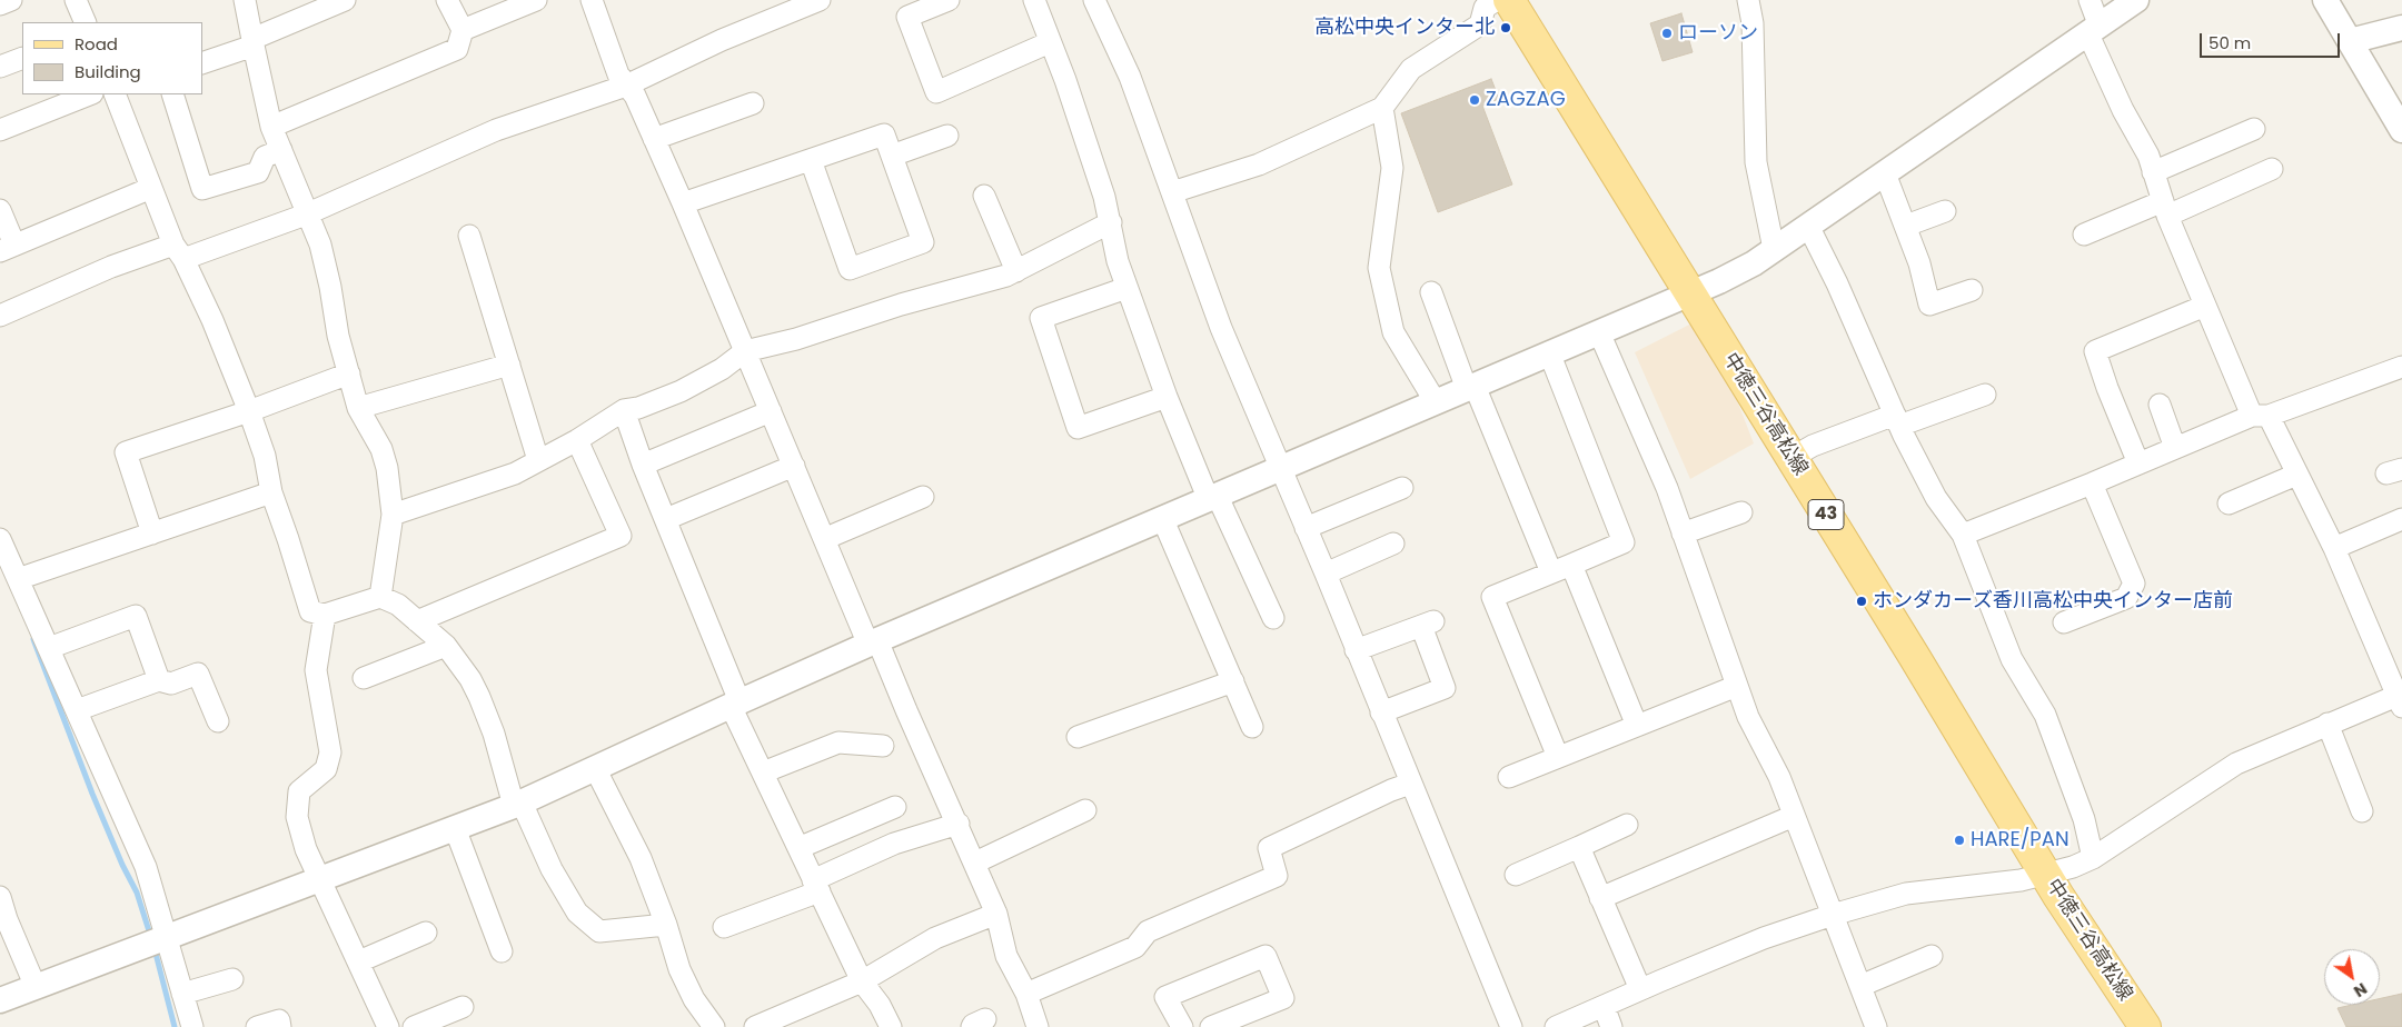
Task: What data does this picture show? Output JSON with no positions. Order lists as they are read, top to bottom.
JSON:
{
  "streets": {
    "main road": ["中徳三谷高松線", "43"]
  },
  "places": [
    "高松中央インター北",
    "ローソン",
    "ZAGZAG",
    "ホンダカーズ香川高松中央インター店前",
    "HARE/PAN"
  ],
  "legend": ["Road", "Building"],
  "scale_bar": "50 m",
  "north": "bottom right"
}
